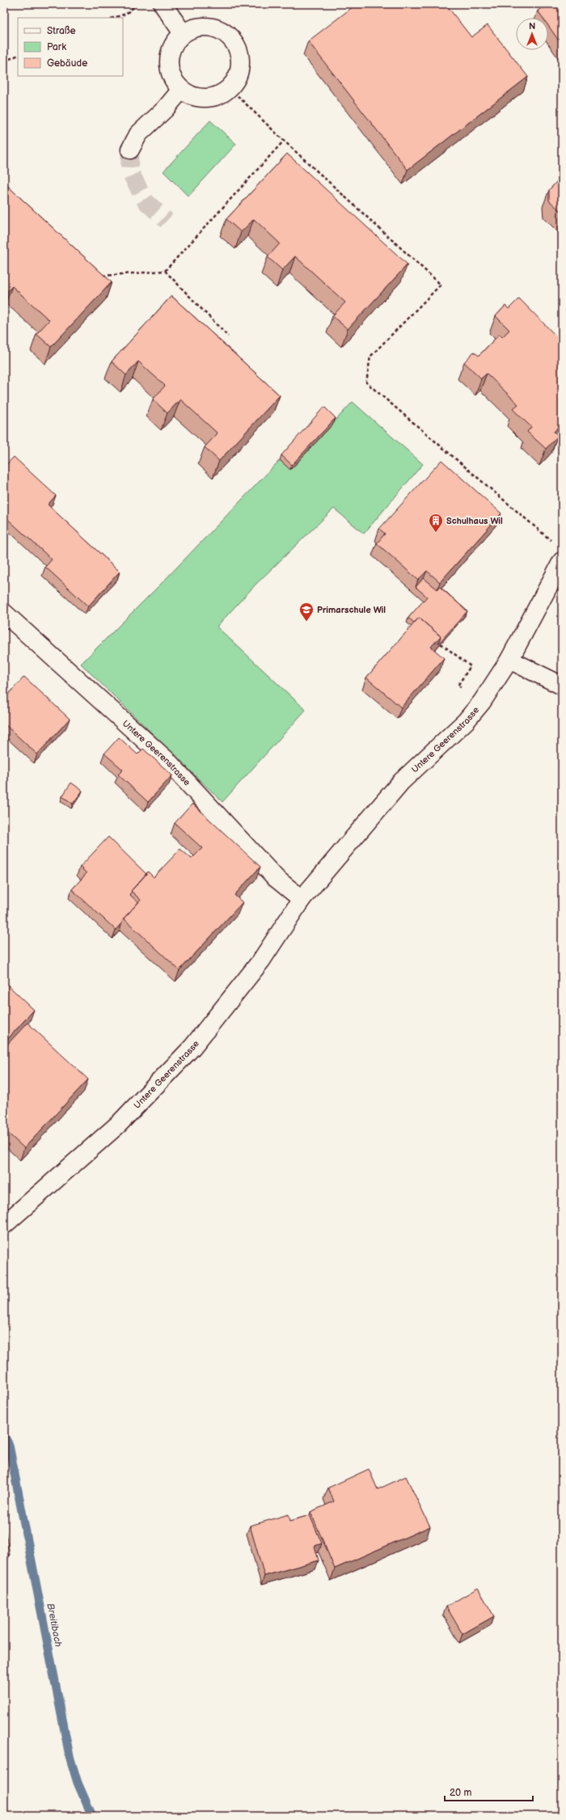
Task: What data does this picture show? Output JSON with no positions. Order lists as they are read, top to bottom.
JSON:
{
  "streets": {
    "street": ["Untere Geerenstrasse"]
  },
  "water": ["Breitibach"],
  "places": {
    "building": ["Schulhaus Wil"],
    "school or university": ["Primarschule Wil"]
  },
  "legend": ["Straße", "Park", "Gebäude"],
  "scale_bar": "20 m",
  "north": "top"
}
